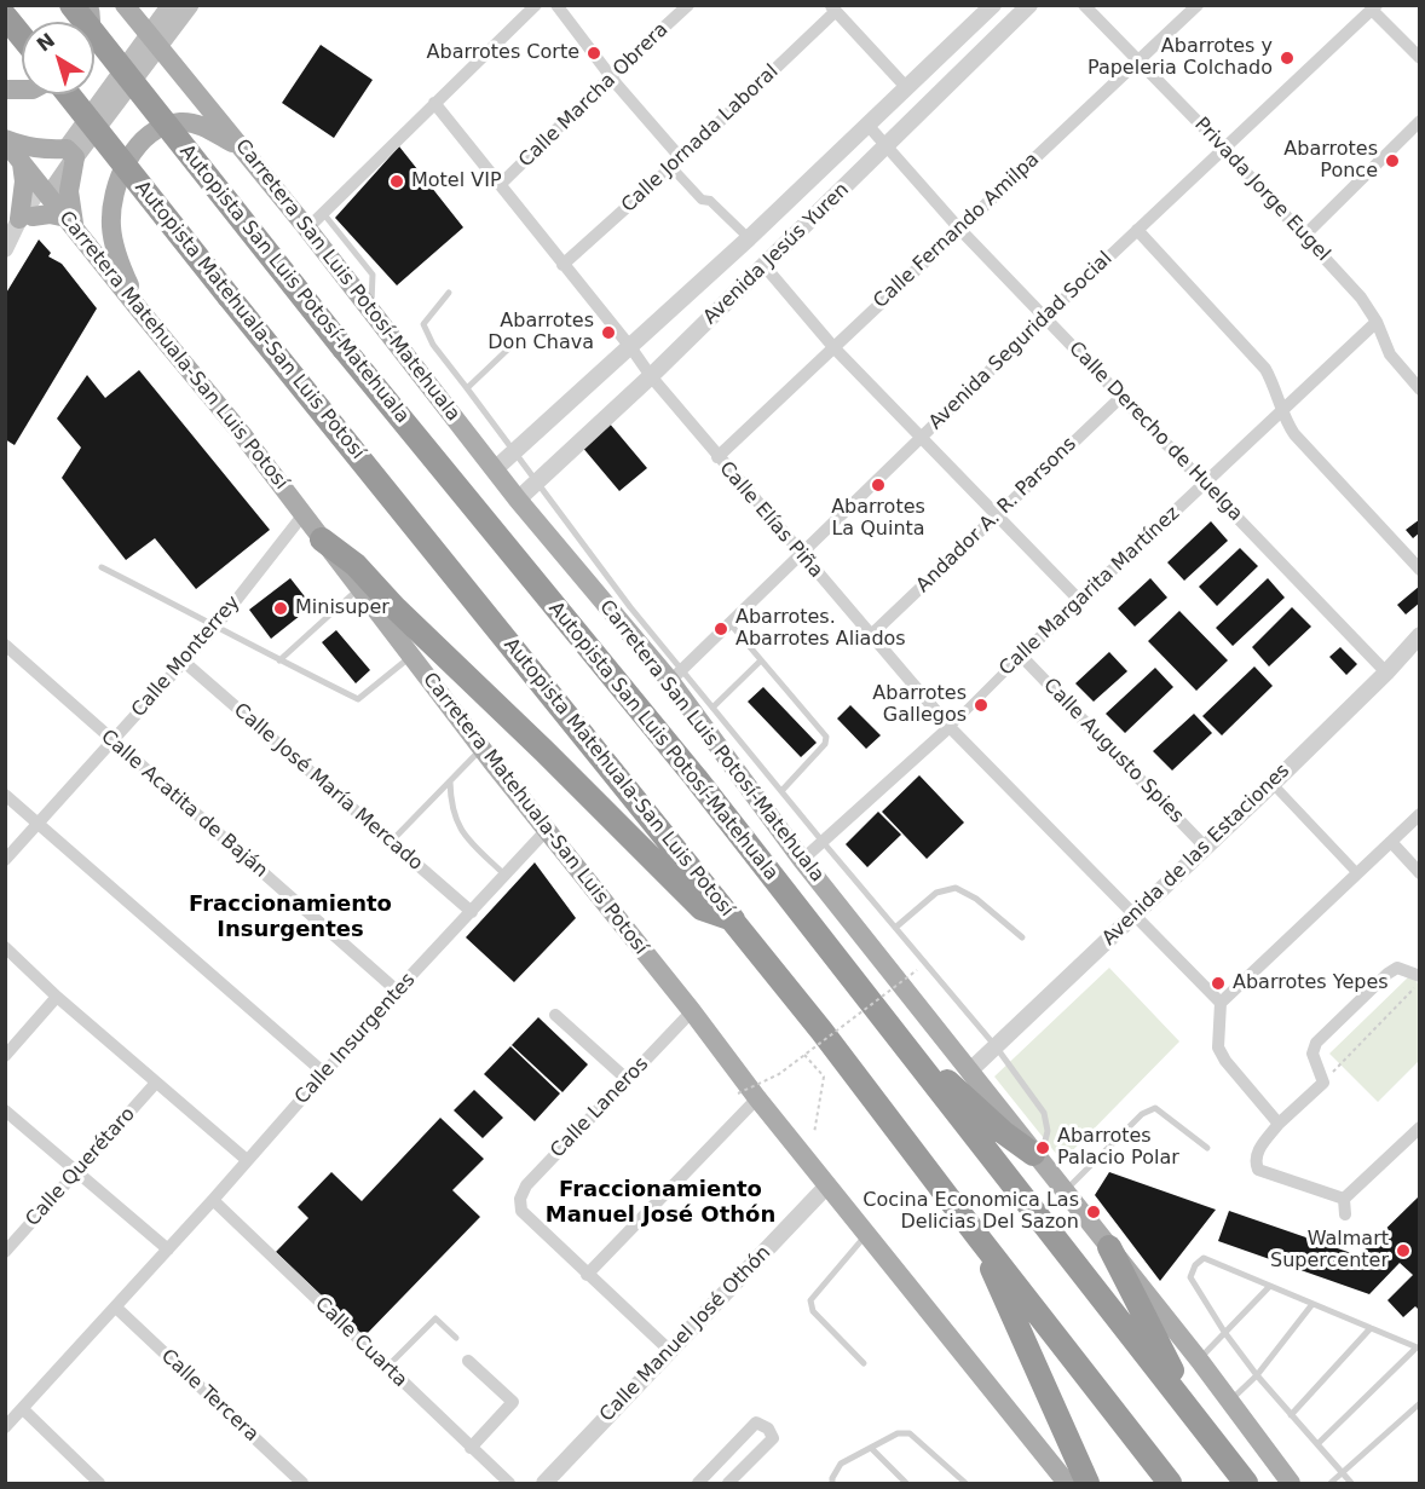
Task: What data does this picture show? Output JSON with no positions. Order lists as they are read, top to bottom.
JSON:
{
  "streets": {
    "highway": ["Autopista San Luis Potosí-Matehuala", "Autopista Matehuala-San Luis Potosí"],
    "main road": ["Carretera San Luis Potosí-Matehuala", "Carretera Matehuala-San Luis Potosí"],
    "street": [
      "Calle Marcha Obrera",
      "Calle Jornada Laboral",
      "Privada Jorge Eugel",
      "Calle Fernando Amilpa",
      "Avenida Jesús Yuren",
      "Avenida Seguridad Social",
      "Calle Derecho de Huelga",
      "Andador A. R. Parsons",
      "Calle Elías Piña",
      "Calle Margarita Martínez",
      "Calle Monterrey",
      "Calle Augusto Spies",
      "Calle José María Mercado",
      "Calle Acatita de Baján",
      "Avenida de las Estaciones",
      "Calle Insurgentes",
      "Calle Laneros",
      "Calle Querétaro",
      "Calle Manuel José Othón",
      "Calle Cuarta",
      "Calle Tercera"
    ]
  },
  "crossings": [
    ["Calle Marcha Obrera", "Calle Elías Piña"],
    ["Calle Jornada Laboral", "Calle Elías Piña"],
    ["Privada Jorge Eugel", "Calle Fernando Amilpa"],
    ["Privada Jorge Eugel", "Avenida Seguridad Social"],
    ["Privada Jorge Eugel", "Calle Margarita Martínez"],
    ["Calle Fernando Amilpa", "Calle Derecho de Huelga"],
    ["Calle Fernando Amilpa", "Calle Elías Piña"],
    ["Avenida Jesús Yuren", "Carretera San Luis Potosí-Matehuala"],
    ["Avenida Jesús Yuren", "Calle Derecho de Huelga"],
    ["Avenida Jesús Yuren", "Calle Elías Piña"],
    ["Carretera San Luis Potosí-Matehuala", "Avenida Seguridad Social"],
    ["Carretera San Luis Potosí-Matehuala", "Calle Margarita Martínez"],
    ["Carretera San Luis Potosí-Matehuala", "Avenida de las Estaciones"],
    ["Avenida Seguridad Social", "Calle Derecho de Huelga"],
    ["Avenida Seguridad Social", "Calle Elías Piña"],
    ["Carretera Matehuala-San Luis Potosí", "Calle Monterrey"],
    ["Carretera Matehuala-San Luis Potosí", "Calle Insurgentes"],
    ["Carretera Matehuala-San Luis Potosí", "Calle Laneros"],
    ["Carretera Matehuala-San Luis Potosí", "Calle Manuel José Othón"],
    ["Calle Derecho de Huelga", "Andador A. R. Parsons"],
    ["Calle Derecho de Huelga", "Calle Margarita Martínez"],
    ["Calle Derecho de Huelga", "Avenida de las Estaciones"],
    ["Andador A. R. Parsons", "Calle Elías Piña"],
    ["Calle Elías Piña", "Calle Margarita Martínez"],
    ["Calle Elías Piña", "Avenida de las Estaciones"],
    ["Calle Margarita Martínez", "Calle Augusto Spies"],
    ["Calle Monterrey", "Calle José María Mercado"],
    ["Calle Monterrey", "Calle Acatita de Baján"],
    ["Calle Augusto Spies", "Avenida de las Estaciones"],
    ["Calle José María Mercado", "Calle Insurgentes"],
    ["Calle Acatita de Baján", "Calle Insurgentes"],
    ["Calle Insurgentes", "Calle Cuarta"],
    ["Calle Insurgentes", "Calle Tercera"]
  ],
  "districts": ["Fraccionamiento Insurgentes", "Fraccionamiento Manuel José Othón"],
  "places": [
    "Abarrotes Corte",
    "Abarrotes y Papeleria Colchado",
    "Abarrotes Ponce",
    "Motel VIP",
    "Abarrotes Don Chava",
    "Abarrotes La Quinta",
    "Minisuper",
    "Abarrotes. Abarrotes Aliados",
    "Abarrotes Gallegos",
    "Abarrotes Yepes",
    "Abarrotes Palacio Polar",
    "Cocina Economica Las Delicias Del Sazon",
    "Walmart Supercenter"
  ],
  "north": "top left"
}
